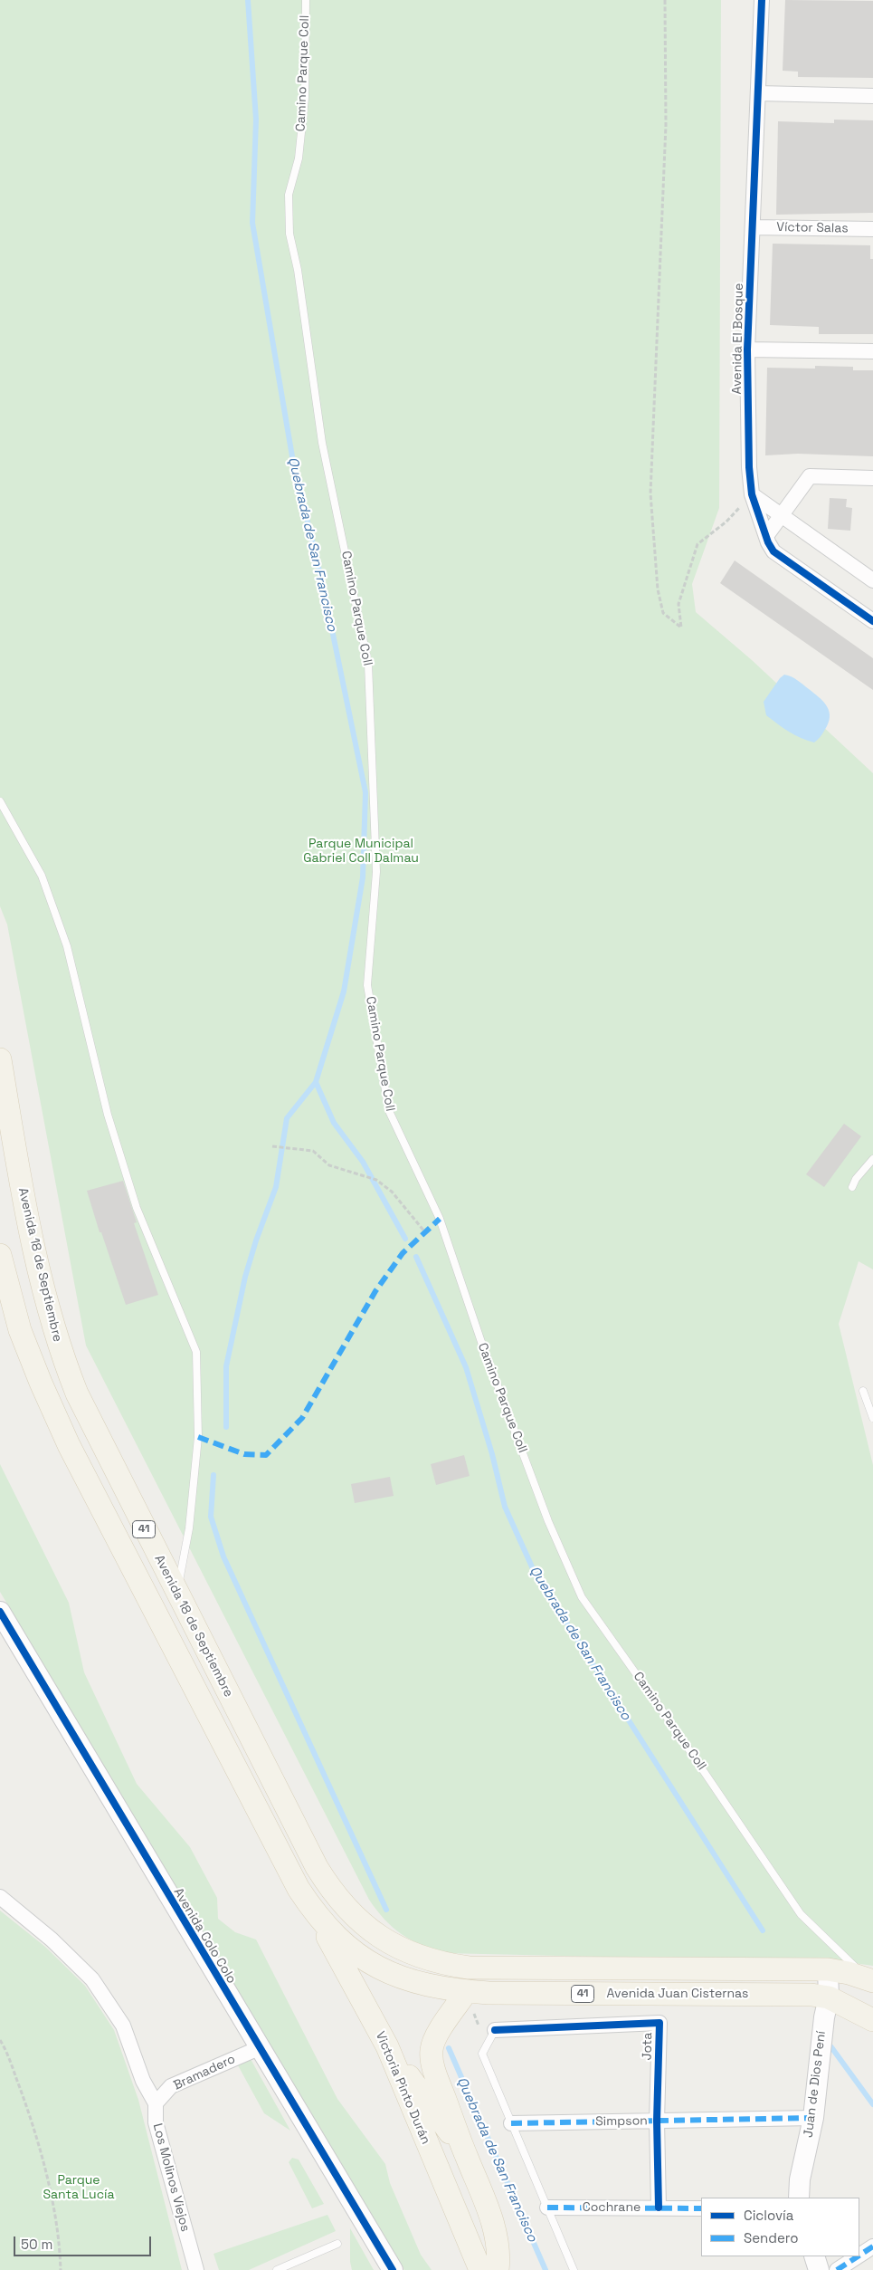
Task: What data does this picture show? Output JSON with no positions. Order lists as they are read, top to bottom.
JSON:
{
  "streets": {
    "main road": [
      "Avenida 18 de Septiembre",
      "41",
      "Avenida Juan Cisternas",
      "Victoria Pinto Durán"
    ],
    "street": [
      "Víctor Salas",
      "Avenida El Bosque",
      "Avenida Colo Colo",
      "Jota",
      "Bramadero",
      "Juan de Dios Pení",
      "Simpson",
      "Los Molinos Viejos",
      "Cochrane"
    ],
    "lane": ["Camino Parque Coll"]
  },
  "crossings": [
    ["Camino Parque Coll", "Avenida Juan Cisternas"],
    ["Víctor Salas", "Avenida El Bosque"],
    ["Avenida 18 de Septiembre", "Avenida Juan Cisternas"],
    ["41", "Avenida Juan Cisternas"],
    ["41", "Victoria Pinto Durán"],
    ["Avenida Colo Colo", "Bramadero"],
    ["Avenida Juan Cisternas", "Juan de Dios Pení"],
    ["Avenida Juan Cisternas", "Victoria Pinto Durán"],
    ["Jota", "Simpson"],
    ["Jota", "Cochrane"],
    ["Bramadero", "Los Molinos Viejos"],
    ["Juan de Dios Pení", "Simpson"]
  ],
  "water": ["Quebrada de San Francisco"],
  "parks": ["Parque Municipal Gabriel Coll Dalmau", "Parque Santa Lucía"],
  "legend": ["Ciclovía", "Sendero"],
  "scale_bar": "50 m"
}
